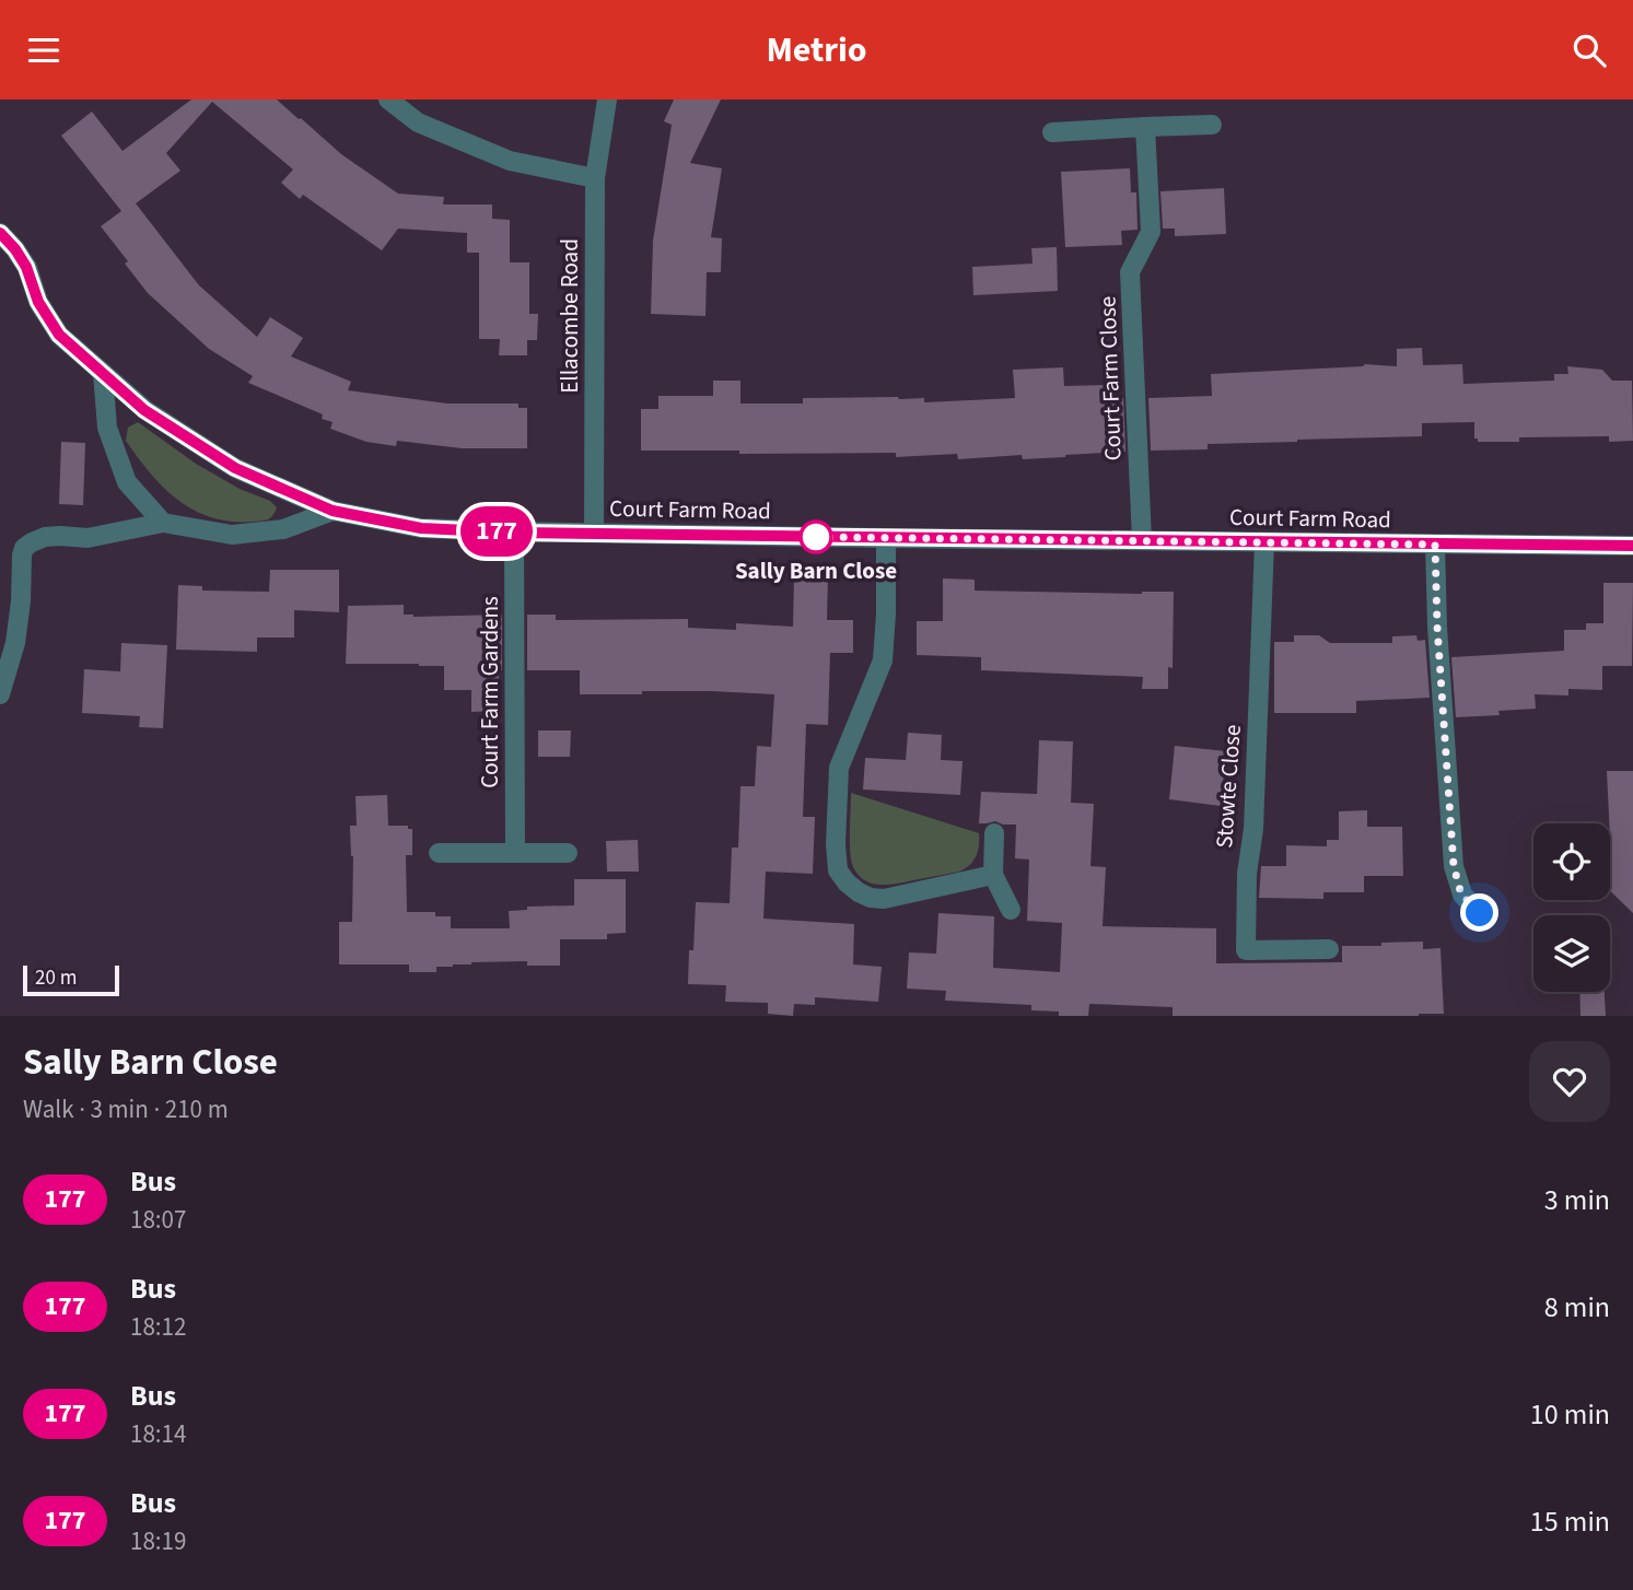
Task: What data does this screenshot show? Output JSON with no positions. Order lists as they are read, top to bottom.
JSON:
{
  "streets": {
    "street": [
      "Ellacombe Road",
      "Court Farm Close",
      "Court Farm Road",
      "Court Farm Gardens",
      "Stowte Close"
    ]
  },
  "crossings": [
    ["Ellacombe Road", "Court Farm Road"],
    ["Court Farm Close", "Court Farm Road"],
    ["Court Farm Road", "Court Farm Gardens"],
    ["Court Farm Road", "Stowte Close"]
  ],
  "places": ["Sally Barn Close"],
  "lines": ["bus line 177"],
  "scale_bar": "20 m",
  "page": {
    "header": "Metrio",
    "on_map": "177",
    "scale": "20 m",
    "heading": ["Sally Barn Close", "Walk · 3 min · 210 m"],
    "list": [
      {
        "mark": "177",
        "name": "Bus",
        "note": "18:07",
        "value": "3 min"
      },
      {
        "mark": "177",
        "name": "Bus",
        "note": "18:12",
        "value": "8 min"
      },
      {
        "mark": "177",
        "name": "Bus",
        "note": "18:14",
        "value": "10 min"
      },
      {
        "mark": "177",
        "name": "Bus",
        "note": "18:19",
        "value": "15 min"
      }
    ]
  }
}
